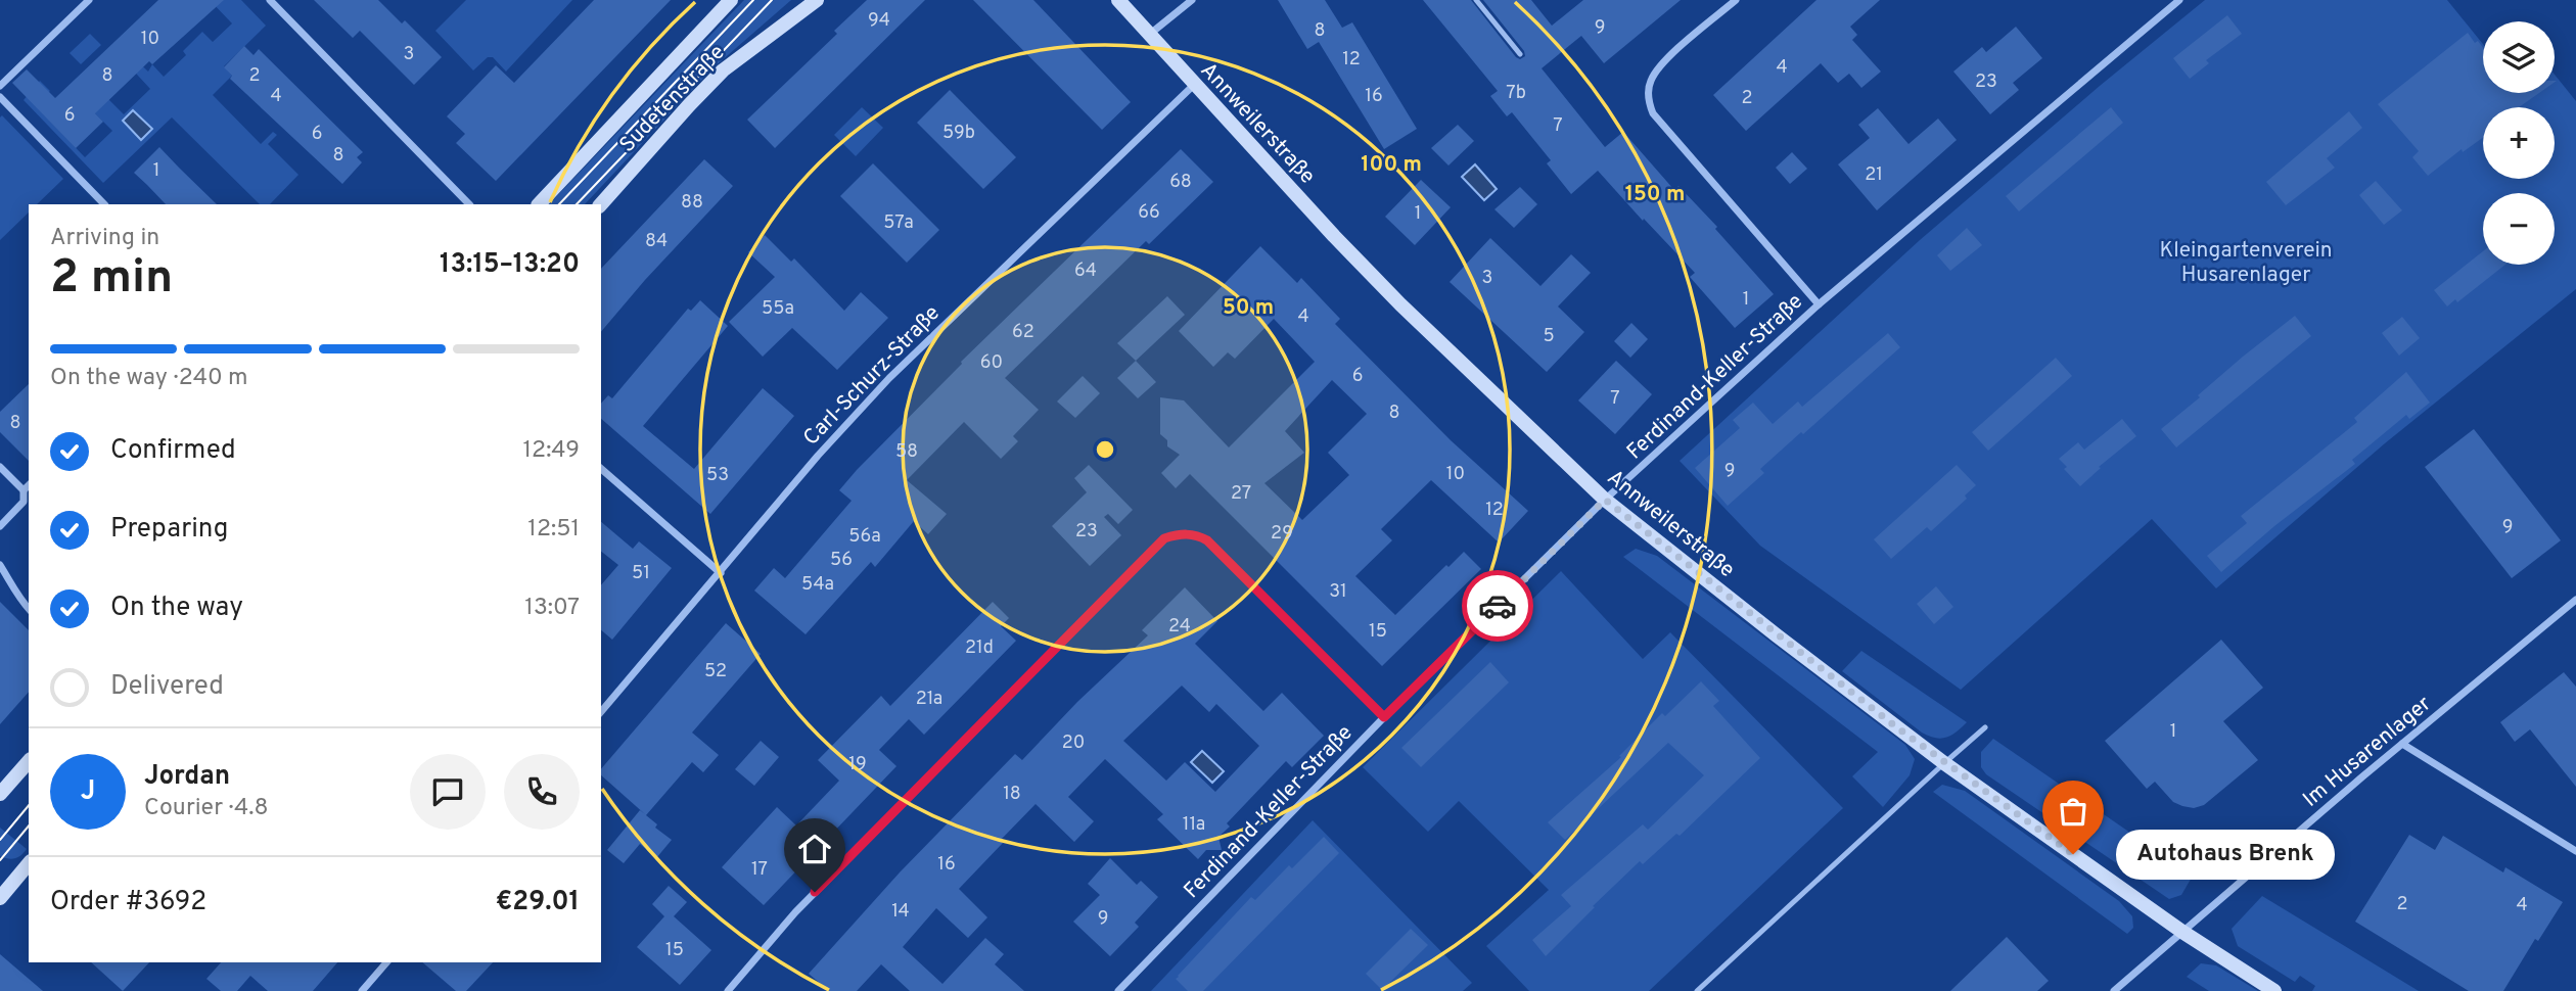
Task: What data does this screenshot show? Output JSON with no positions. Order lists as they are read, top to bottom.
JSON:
{
  "streets": {
    "street": [
      "Sudetenstraße",
      "Annweilerstraße",
      "Carl-Schurz-Straße",
      "Ferdinand-Keller-Straße",
      "Im Husarenlager"
    ]
  },
  "crossings": [
    ["Annweilerstraße", "Carl-Schurz-Straße"],
    ["Annweilerstraße", "Ferdinand-Keller-Straße"],
    ["Annweilerstraße", "Im Husarenlager"]
  ],
  "parks": ["Kleingartenverein Husarenlager"],
  "places": ["Autohaus Brenk"],
  "house_numbers": [
    "94",
    "9",
    "8",
    "10",
    "3",
    "12",
    "4",
    "8",
    "2",
    "23",
    "7b",
    "4",
    "16",
    "2",
    "6",
    "7",
    "59b",
    "6",
    "8",
    "1",
    "21",
    "68",
    "88",
    "66",
    "1",
    "57a",
    "84",
    "64",
    "3",
    "1",
    "55a",
    "4",
    "62",
    "5",
    "60",
    "6",
    "7",
    "8",
    "8",
    "58",
    "9",
    "10",
    "53",
    "27",
    "12",
    "9",
    "23",
    "29",
    "56a",
    "56",
    "51",
    "54a",
    "31",
    "24",
    "15",
    "21d",
    "52",
    "21a",
    "1",
    "20",
    "19",
    "18",
    "11a",
    "16",
    "17",
    "2",
    "4",
    "14",
    "9",
    "15"
  ],
  "page": {
    "map_buttons": ["+", "−"],
    "heading": ["2 min", "Arriving in", "13:15–13:20"],
    "panel": [
      "Jordan",
      "Courier · 4.8",
      "Order #3692",
      "€29.01"
    ],
    "bar": "On the way · 240 m",
    "list": [
      ["Confirmed", "12:49"],
      ["Preparing", "12:51"],
      ["On the way", "13:07"],
      "Delivered"
    ],
    "round": "J",
    "bubble": "Autohaus Brenk"
  },
  "rings": ["100 m", "150 m", "50 m"]
}
